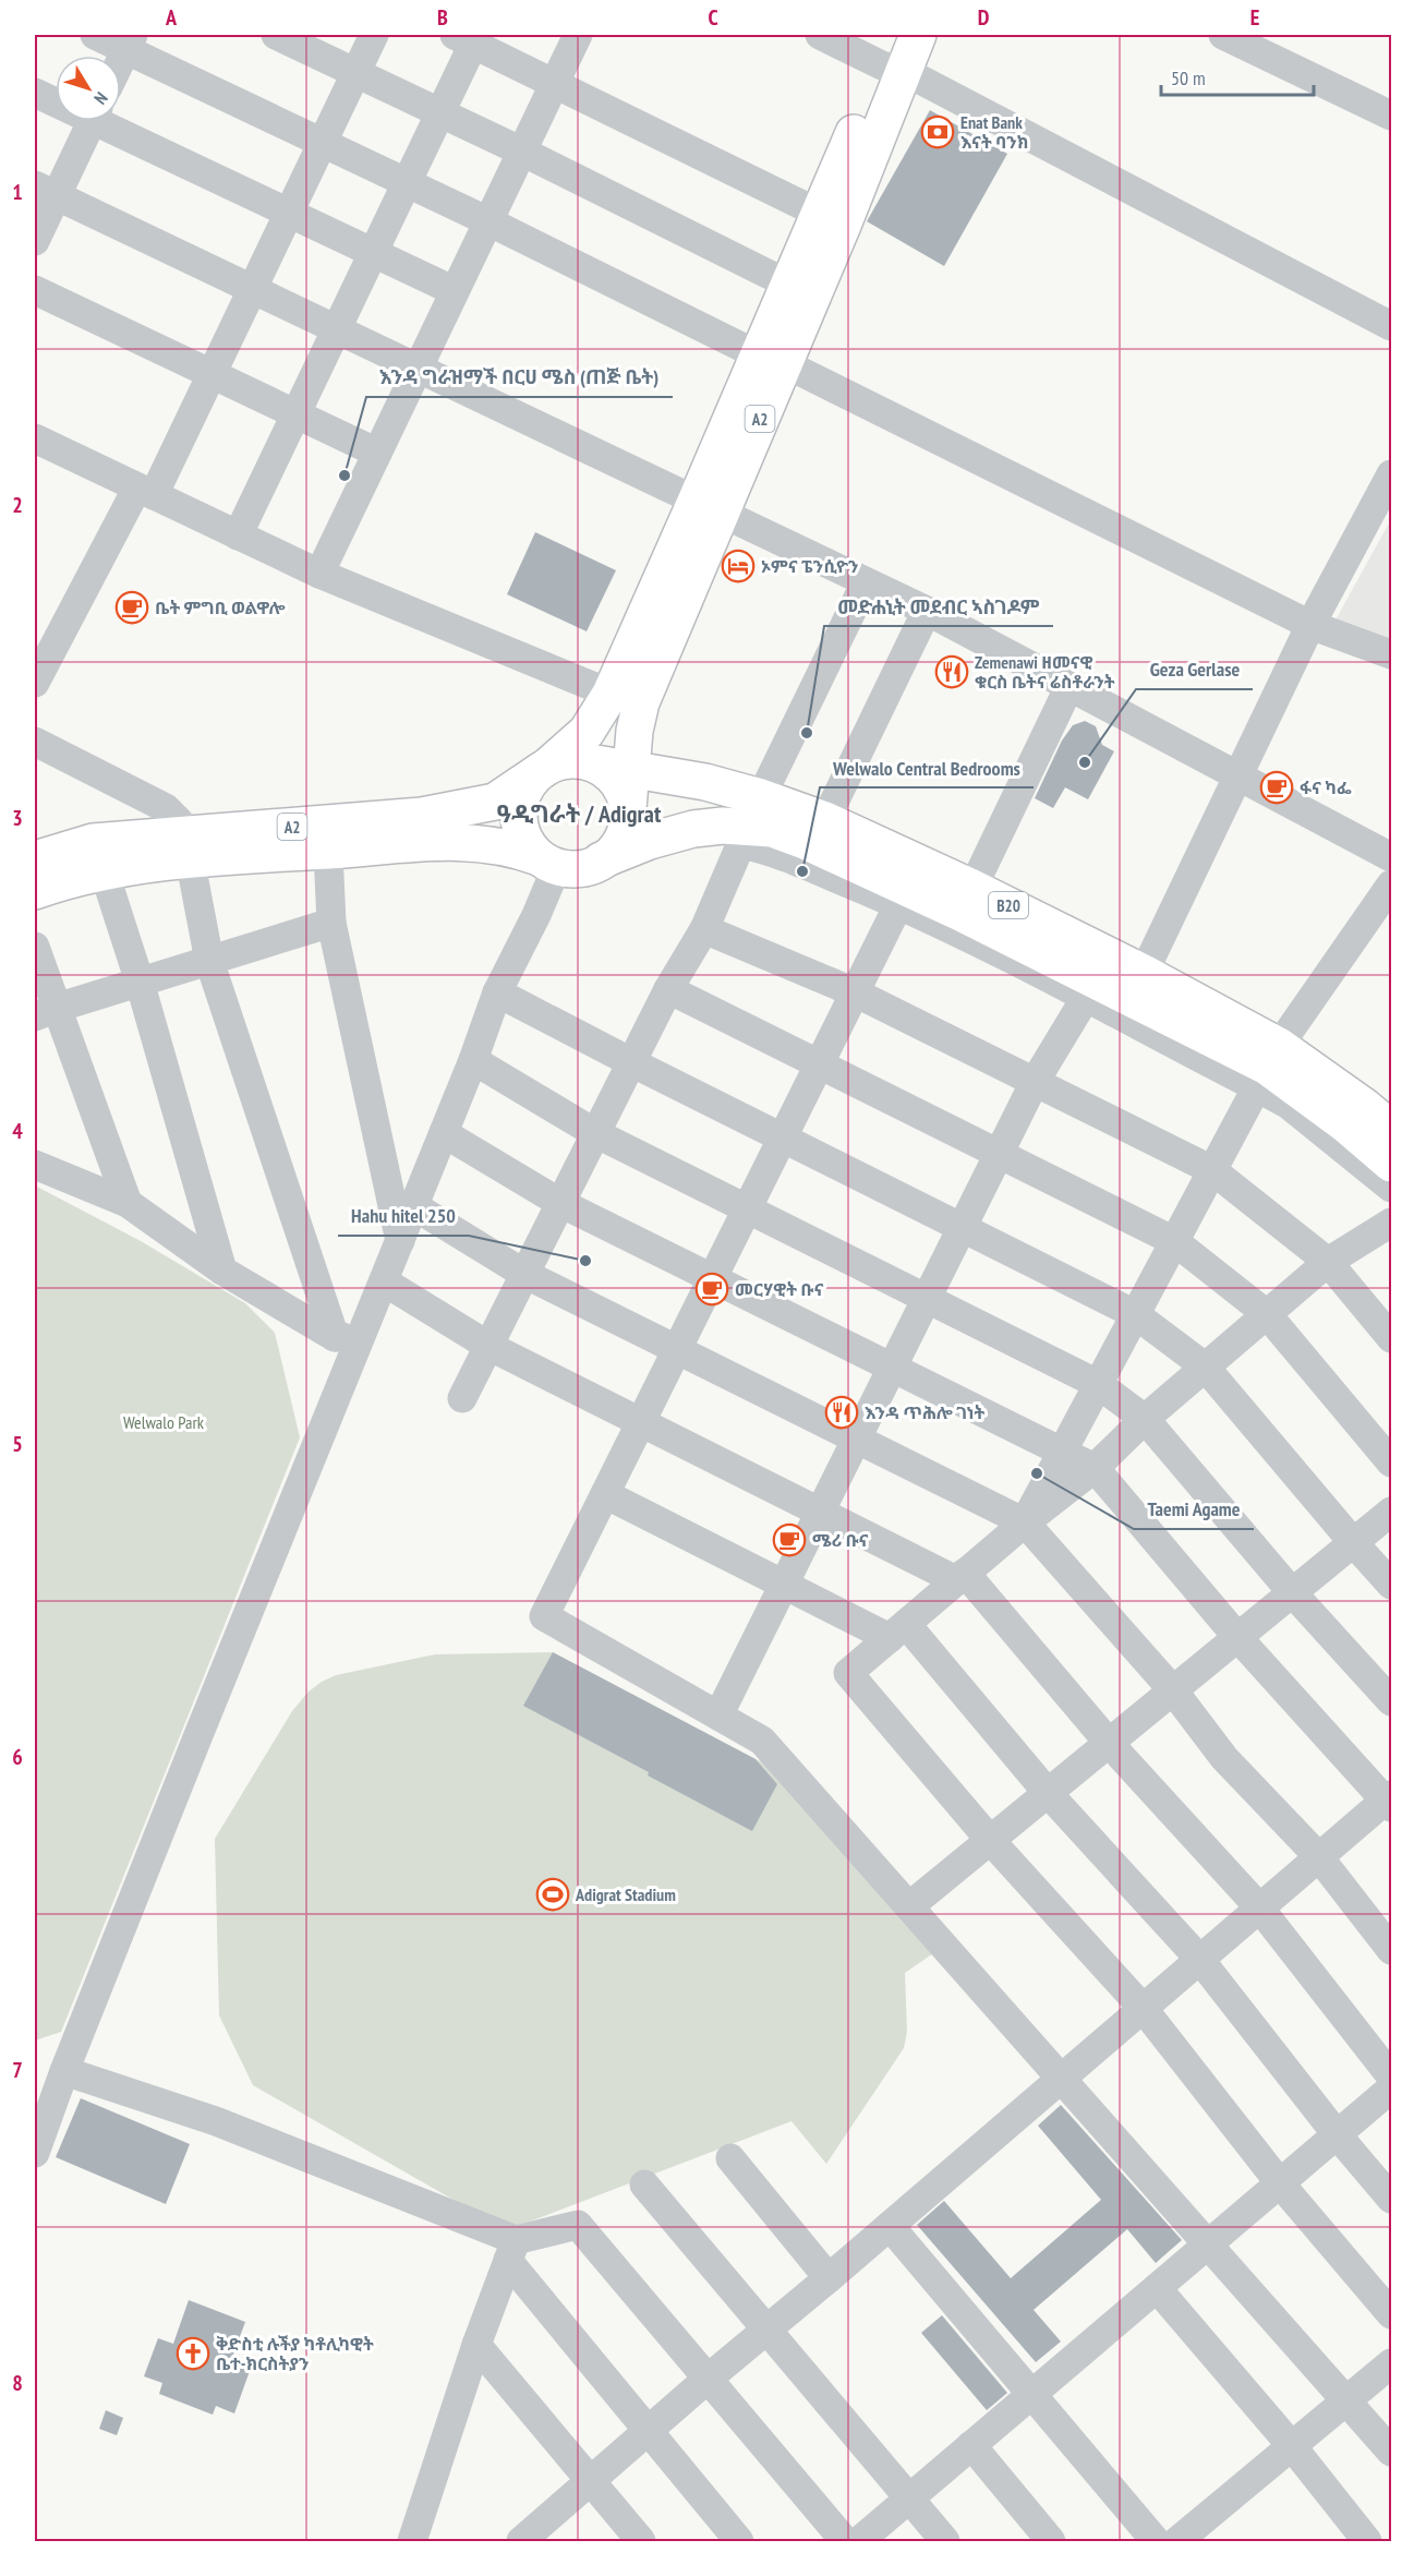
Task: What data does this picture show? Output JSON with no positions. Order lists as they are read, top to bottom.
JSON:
{
  "streets": {
    "main road": ["A2", "B20"]
  },
  "crossings": [
    ["A2", "B20"]
  ],
  "districts": ["ዓዲግራት / Adigrat"],
  "parks": ["Welwalo Park"],
  "places": {
    "bank": ["Enat Bank እናት ባንክ"],
    "other": [
      "እንዳ ግራዝማች በርሀ ሜስ (ጠጅ ቤት)",
      "መድሐኒት መደብር ኣስገዶም",
      "Geza Gerlase",
      "Welwalo Central Bedrooms",
      "Hahu hitel 250",
      "Taemi Agame"
    ],
    "hotel": ["ኦምና ፔንሲዮን"],
    "cafe": [
      "ቤት ምግቢ ወልዋሎ",
      "ፋና ካፌ",
      "መርሃዊት ቡና",
      "ሜሪ ቡና"
    ],
    "restaurant": ["Zemenawi ዘመናዊ ቁርስ ቤትና ሬስቶራንት", "እንዳ ጥሕሎ ገነት"],
    "sports": ["Adigrat Stadium"],
    "church": ["ቅድስቲ ሉችያ ካቶሊካዊት ቤተ-ክርስትያን"]
  },
  "scale_bar": "50 m",
  "north": "bottom right",
  "grid": {
    "columns": [
      "A",
      "B",
      "C",
      "D",
      "E"
    ],
    "rows": [
      "1",
      "2",
      "3",
      "4",
      "5",
      "6",
      "7",
      "8"
    ]
  }
}
